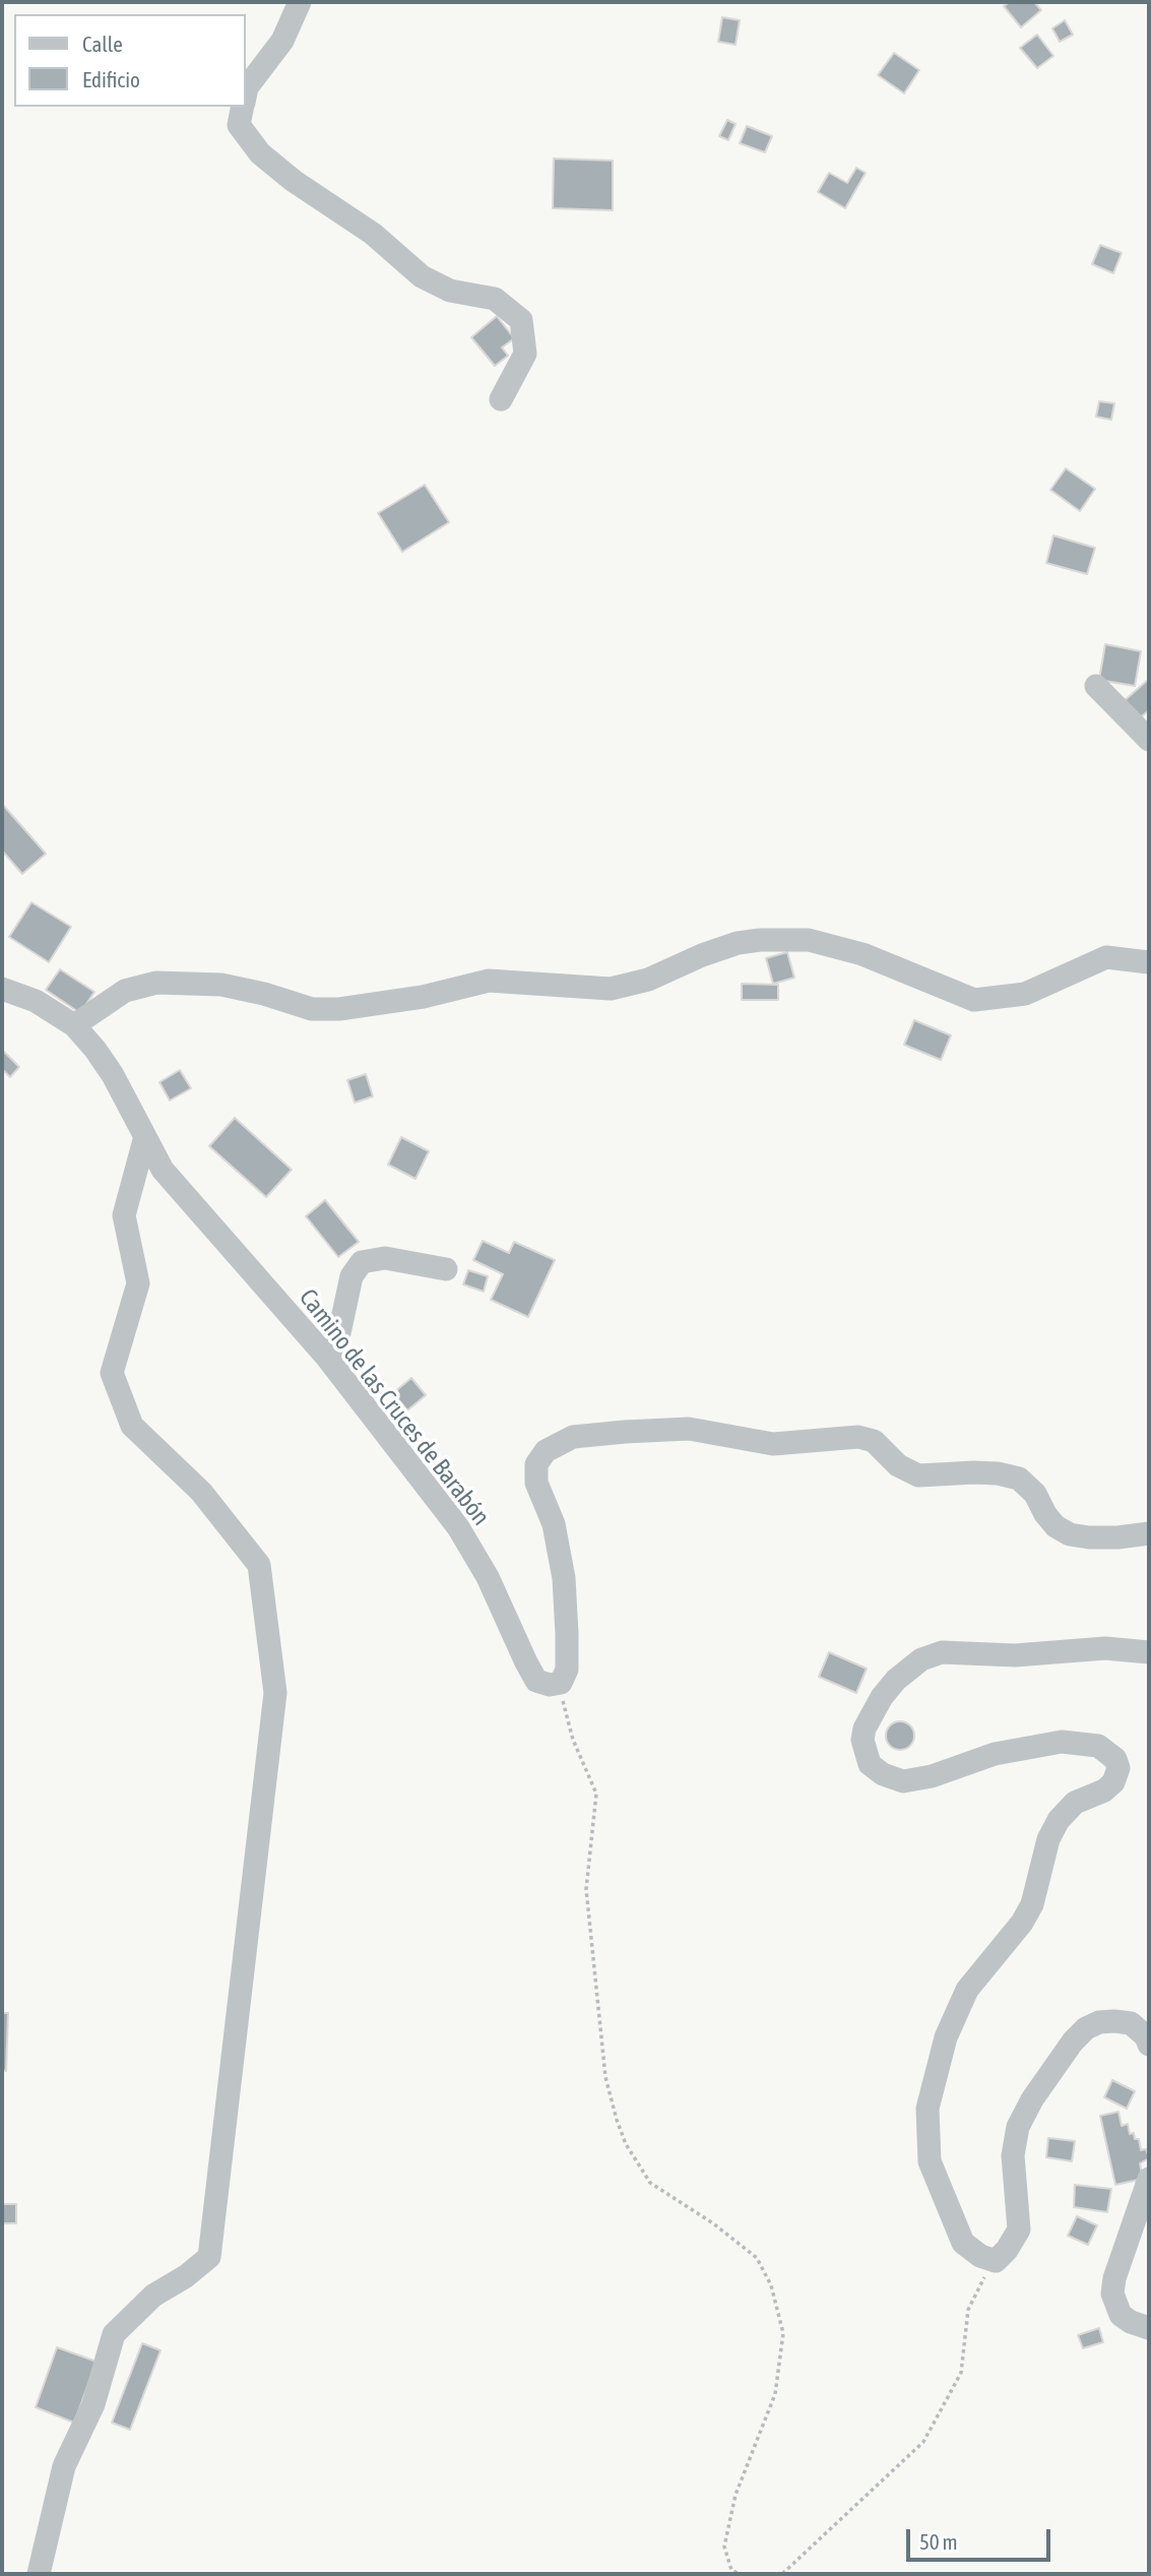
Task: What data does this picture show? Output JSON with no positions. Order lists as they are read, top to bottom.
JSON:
{
  "streets": {
    "street": ["Camino de las Cruces de Barabón"]
  },
  "legend": ["Calle", "Edificio"],
  "scale_bar": "50 m"
}
